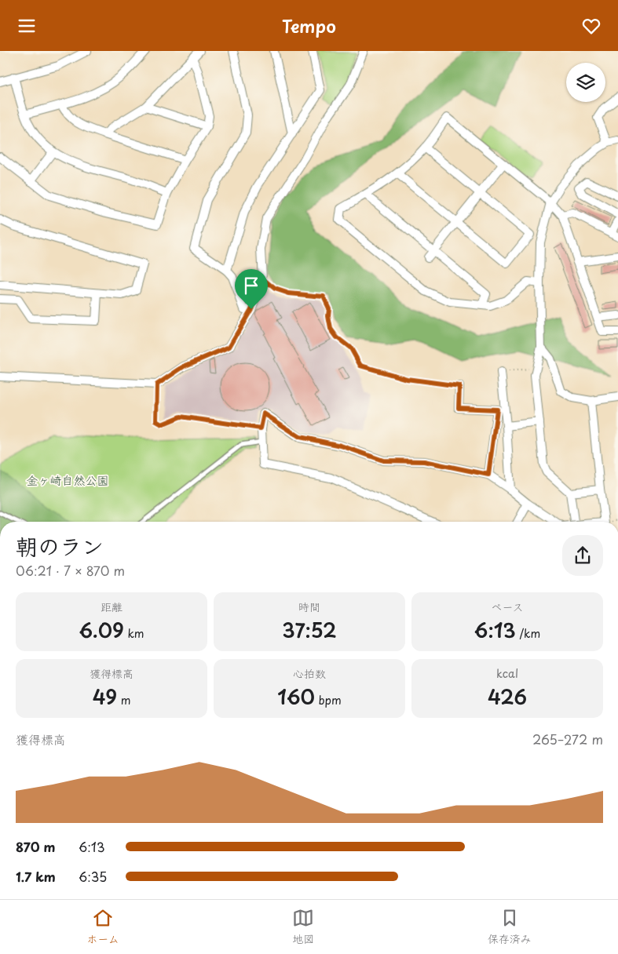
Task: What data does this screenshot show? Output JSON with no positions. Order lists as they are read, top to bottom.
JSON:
{
  "parks": ["金ヶ崎自然公園"],
  "page": {
    "header": "Tempo",
    "heading": ["朝のラン", "06:21 · 7 × 870 m"],
    "stats": [
      ["距離", "6.09 km"],
      ["時間", "37:52"],
      ["ペース", "6:13 /km"],
      ["獲得標高", "49 m"],
      ["心拍数", "160 bpm"],
      ["kcal", "426"]
    ],
    "chart": ["獲得標高", "265–272 m"],
    "list": [
      {
        "name": "870 m",
        "note": "6:13"
      },
      {
        "name": "1.7 km",
        "note": "6:35"
      }
    ],
    "tabs": ["ホーム", "地図", "保存済み"]
  }
}
